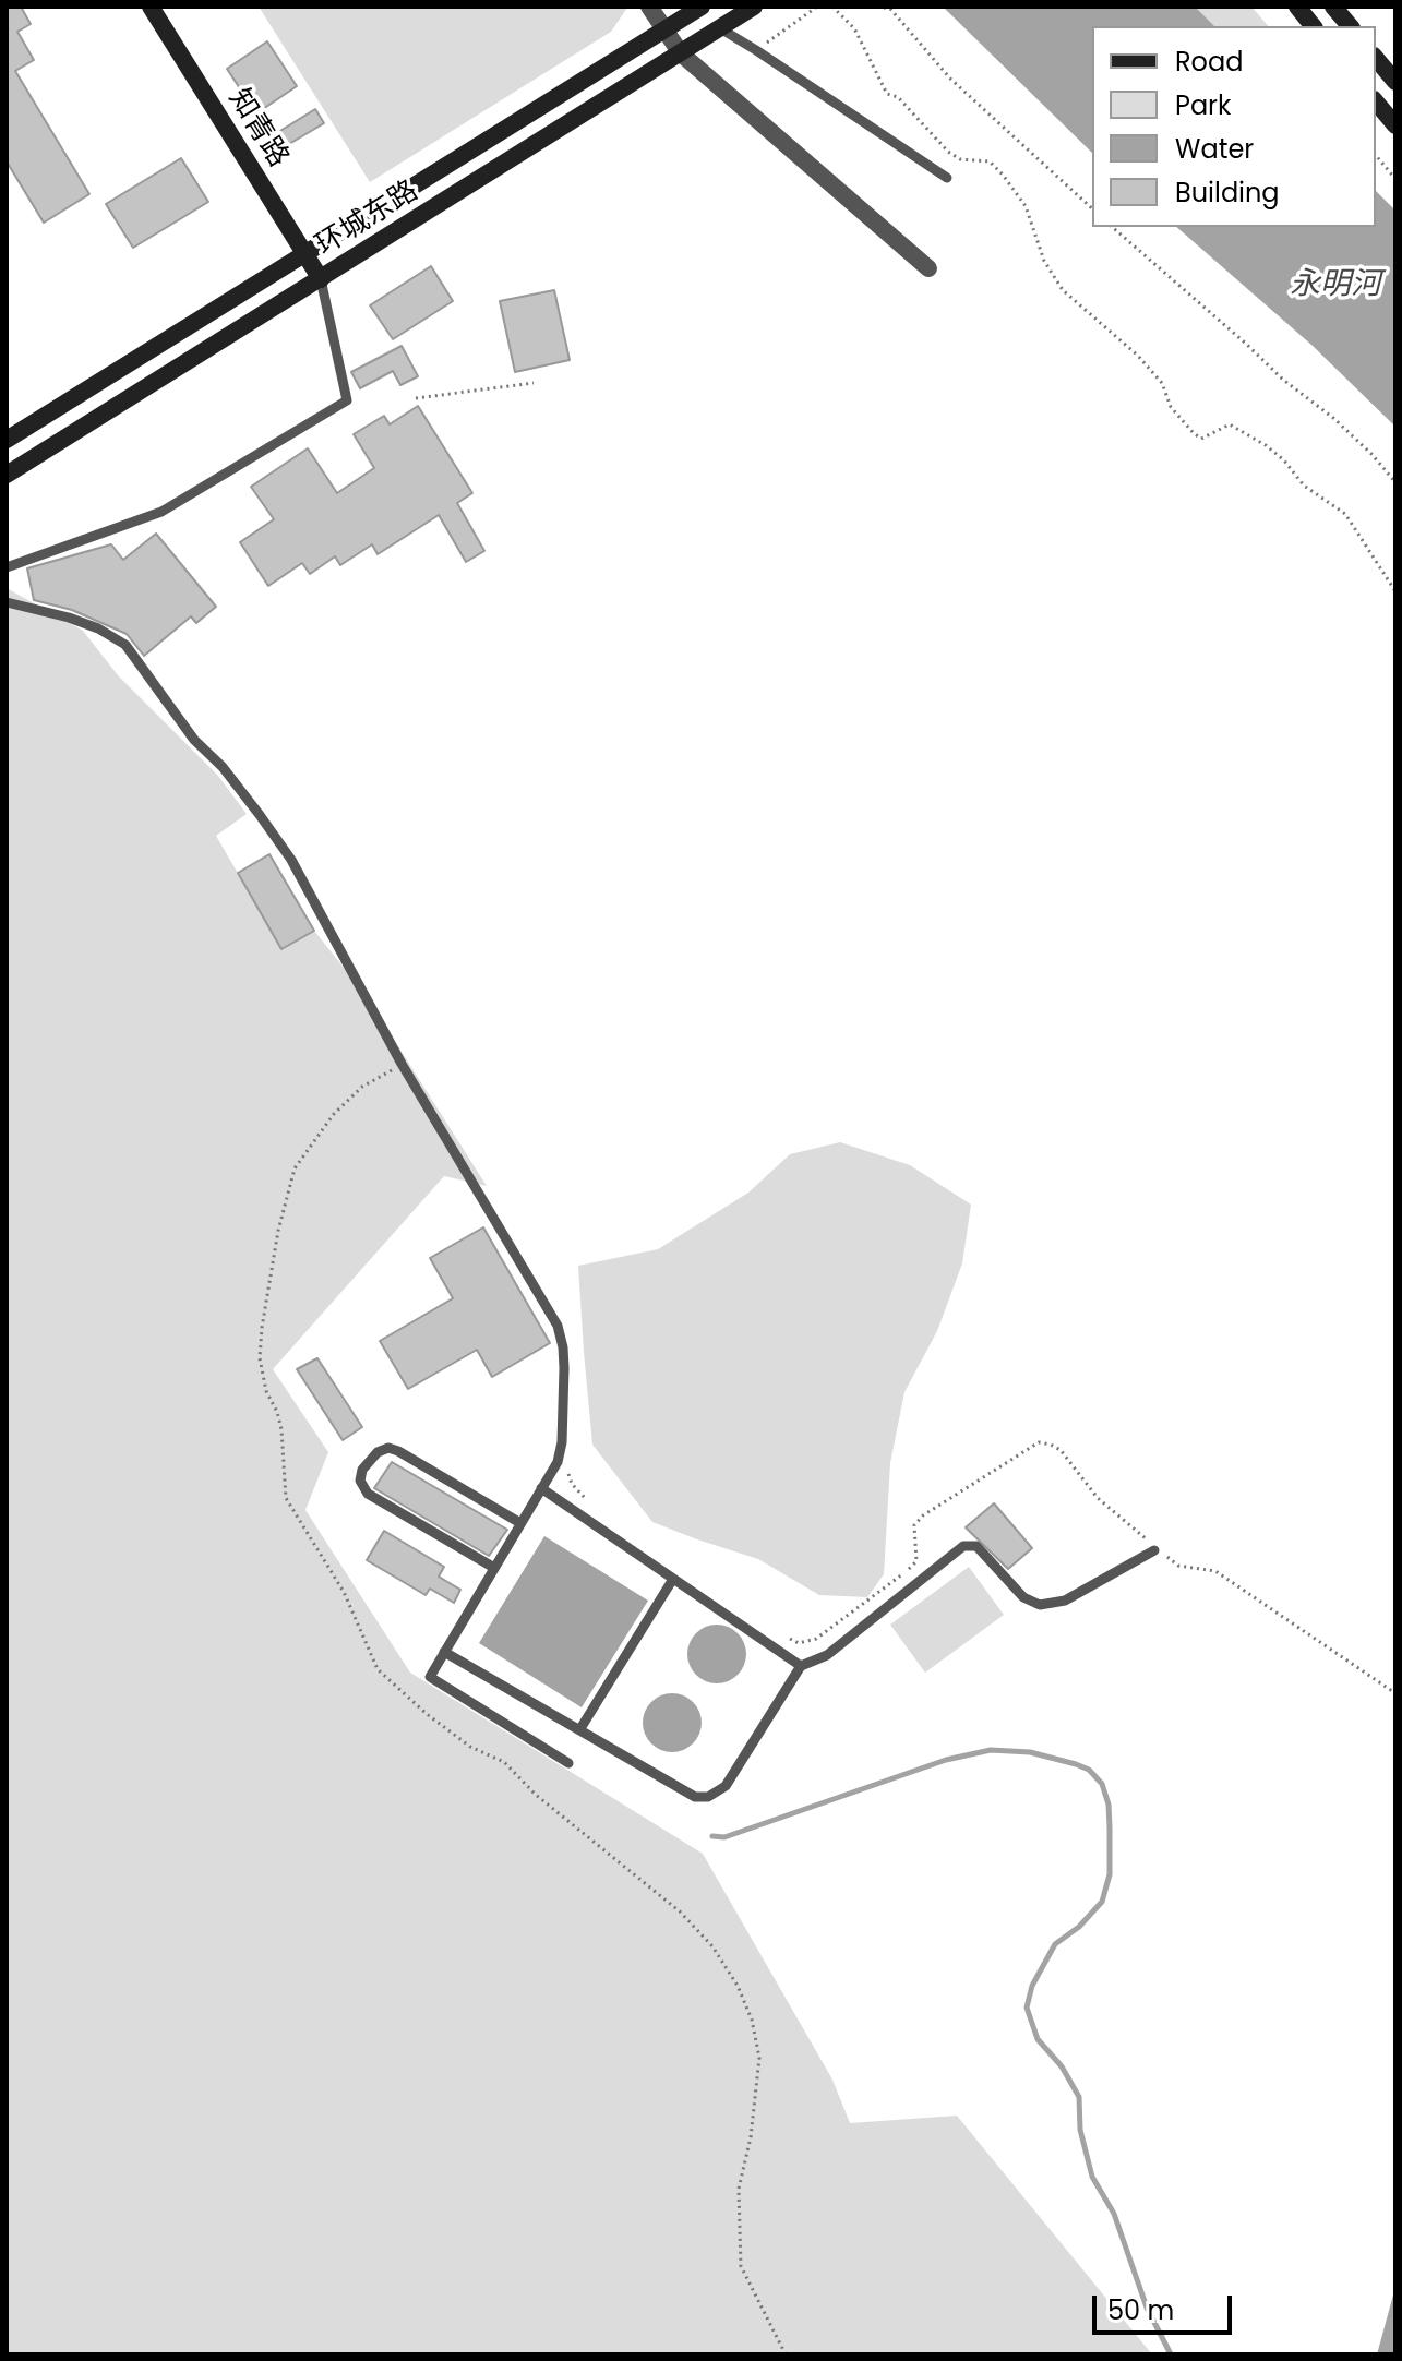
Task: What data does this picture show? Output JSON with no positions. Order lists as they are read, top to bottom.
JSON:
{
  "streets": {
    "main road": ["知青路", "环城东路"]
  },
  "crossings": [
    ["知青路", "环城东路"]
  ],
  "water": ["永明河"],
  "legend": [
    "Road",
    "Park",
    "Water",
    "Building"
  ],
  "scale_bar": "50 m"
}
